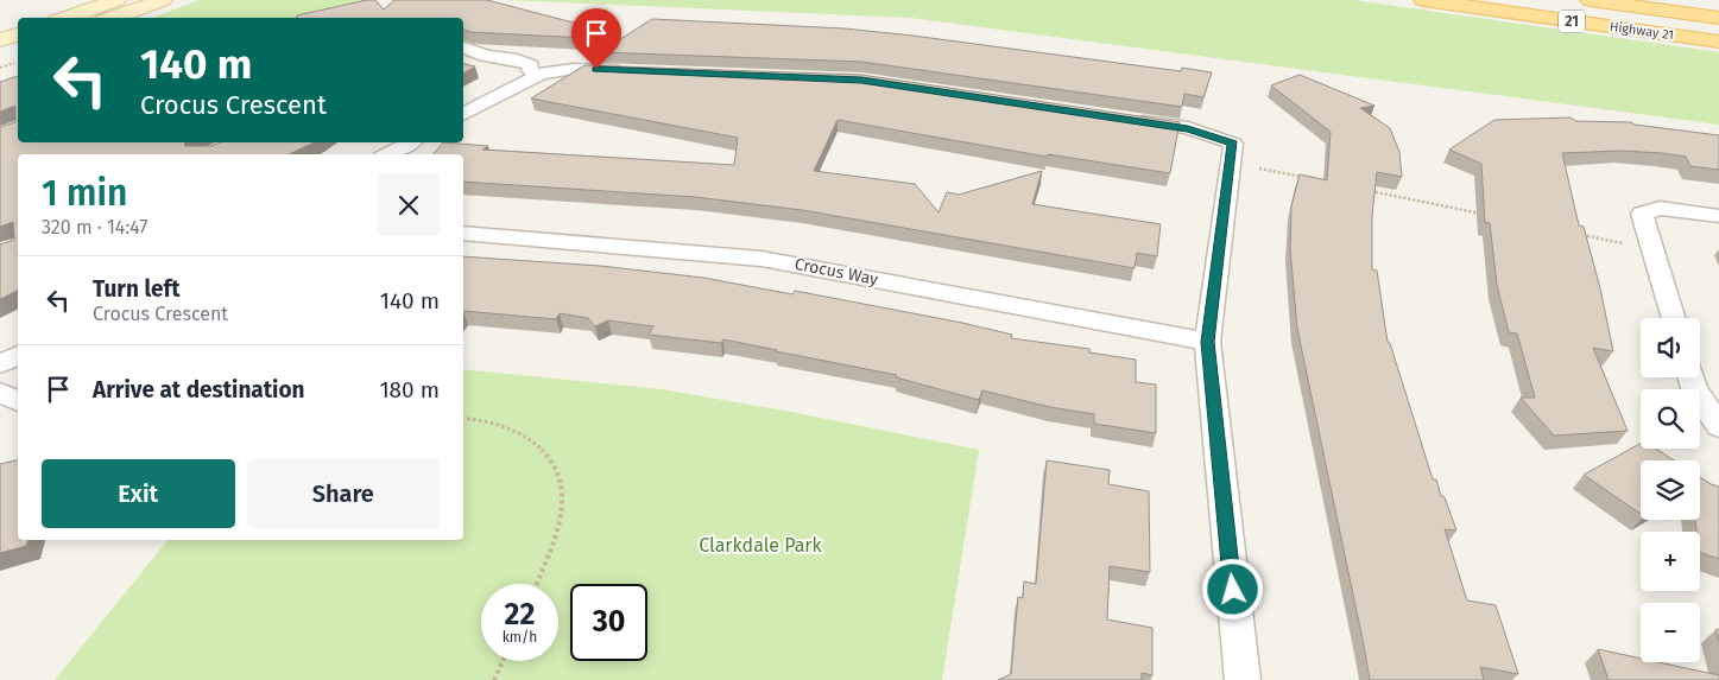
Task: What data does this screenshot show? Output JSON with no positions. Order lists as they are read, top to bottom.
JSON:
{
  "streets": {
    "main road": ["21", "Highway 21"],
    "street": ["Crocus Way"]
  },
  "parks": ["Clarkdale Park"],
  "page": {
    "turn": ["140 m", "Crocus Crescent"],
    "heading": ["1 min", "320 m · 14:47"],
    "list": [
      {
        "name": "Turn left",
        "note": "Crocus Crescent",
        "value": "140 m"
      },
      {
        "name": "Arrive at destination",
        "value": "180 m"
      }
    ],
    "map_buttons": ["+", "−"],
    "buttons": ["Exit", "Share"],
    "speed": "22 km/h",
    "limit": "30"
  }
}
